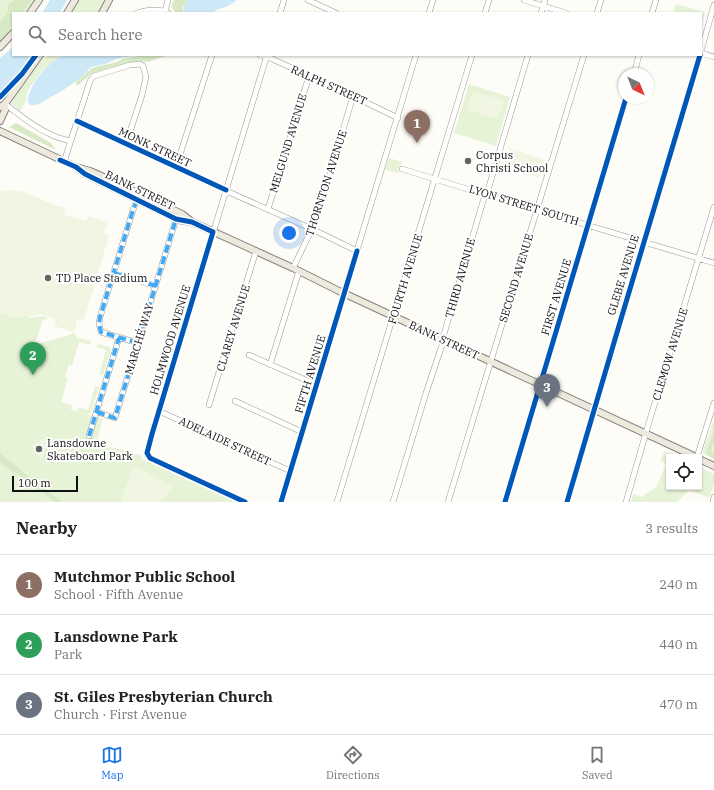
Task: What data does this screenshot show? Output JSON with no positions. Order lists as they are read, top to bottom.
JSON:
{
  "streets": {
    "main road": ["BANK STREET"],
    "street": [
      "RALPH STREET",
      "MELGUND AVENUE",
      "MONK STREET",
      "THORNTON AVENUE",
      "LYON STREET SOUTH",
      "GLEBE AVENUE",
      "THIRD AVENUE",
      "SECOND AVENUE",
      "FOURTH AVENUE",
      "FIRST AVENUE",
      "CLAREY AVENUE",
      "MARCHÉ WAY",
      "HOLMWOOD AVENUE",
      "CLEMOW AVENUE",
      "FIFTH AVENUE",
      "ADELAIDE STREET"
    ]
  },
  "crossings": [
    ["RALPH STREET", "MELGUND AVENUE"],
    ["RALPH STREET", "THORNTON AVENUE"],
    ["RALPH STREET", "HOLMWOOD AVENUE"],
    ["RALPH STREET", "FIFTH AVENUE"],
    ["MELGUND AVENUE", "MONK STREET"],
    ["MONK STREET", "THORNTON AVENUE"],
    ["MONK STREET", "HOLMWOOD AVENUE"],
    ["MONK STREET", "FIFTH AVENUE"],
    ["THORNTON AVENUE", "BANK STREET"],
    ["BANK STREET", "GLEBE AVENUE"],
    ["BANK STREET", "THIRD AVENUE"],
    ["BANK STREET", "SECOND AVENUE"],
    ["BANK STREET", "FOURTH AVENUE"],
    ["BANK STREET", "FIRST AVENUE"],
    ["BANK STREET", "CLAREY AVENUE"],
    ["BANK STREET", "MARCHÉ WAY"],
    ["BANK STREET", "HOLMWOOD AVENUE"],
    ["BANK STREET", "CLEMOW AVENUE"],
    ["BANK STREET", "FIFTH AVENUE"],
    ["LYON STREET SOUTH", "GLEBE AVENUE"],
    ["LYON STREET SOUTH", "THIRD AVENUE"],
    ["LYON STREET SOUTH", "SECOND AVENUE"],
    ["LYON STREET SOUTH", "FOURTH AVENUE"],
    ["LYON STREET SOUTH", "FIRST AVENUE"],
    ["LYON STREET SOUTH", "CLEMOW AVENUE"],
    ["HOLMWOOD AVENUE", "ADELAIDE STREET"],
    ["FIFTH AVENUE", "ADELAIDE STREET"]
  ],
  "places": ["Corpus Christi School", "TD Place Stadium", "Lansdowne Skateboard Park"],
  "scale_bar": "100 m",
  "north": "bottom right",
  "page": {
    "search": "Search here",
    "pins": ["1", "2", "3"],
    "scale": "100 m",
    "heading": ["Nearby", "3 results"],
    "list": [
      {
        "mark": "1",
        "name": "Mutchmor Public School",
        "note": "School · Fifth Avenue",
        "value": "240 m"
      },
      {
        "mark": "2",
        "name": "Lansdowne Park",
        "note": "Park",
        "value": "440 m"
      },
      {
        "mark": "3",
        "name": "St. Giles Presbyterian Church",
        "note": "Church · First Avenue",
        "value": "470 m"
      }
    ],
    "nav": ["Map", "Directions", "Saved"]
  }
}
